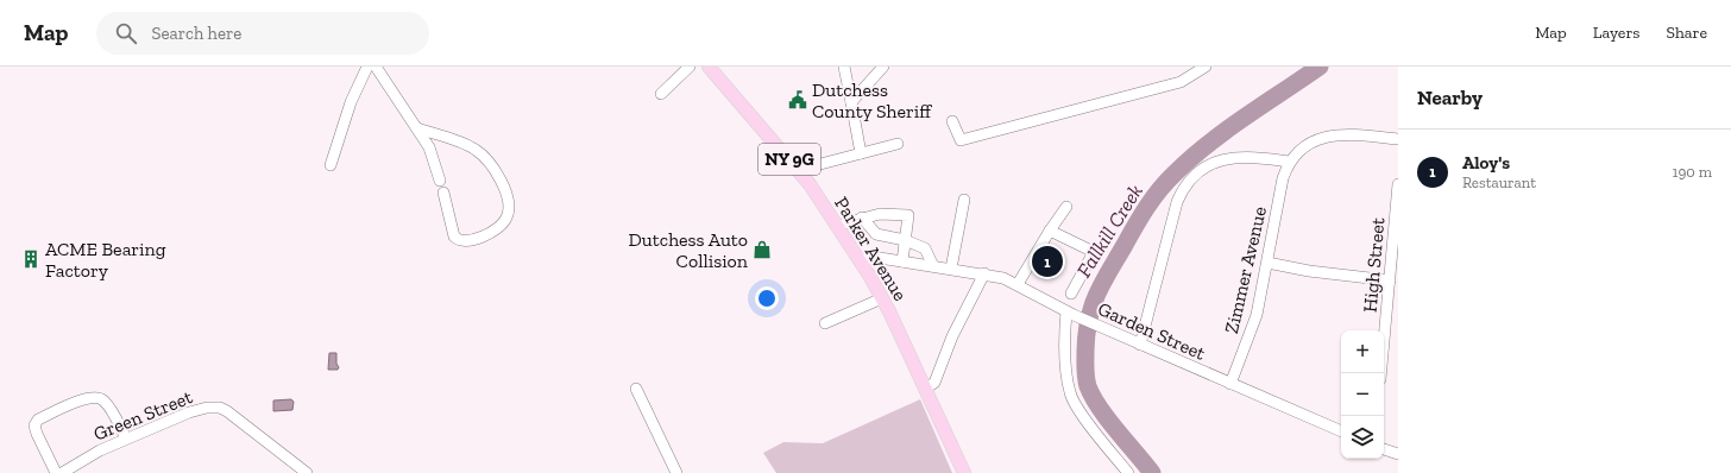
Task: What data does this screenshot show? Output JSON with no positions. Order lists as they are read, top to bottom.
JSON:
{
  "streets": {
    "main road": ["NY 9G", "Parker Avenue"],
    "street": [
      "High Street",
      "Zimmer Avenue",
      "Garden Street",
      "Green Street"
    ]
  },
  "crossings": [
    ["Parker Avenue", "Garden Street"],
    ["Zimmer Avenue", "Garden Street"]
  ],
  "water": ["Fallkill Creek"],
  "places": {
    "public building": ["Dutchess County Sheriff"],
    "shop": ["Dutchess Auto Collision"],
    "building": ["ACME Bearing Factory"]
  },
  "page": {
    "header": "Map",
    "search": "Search here",
    "nav": ["Map", "Layers", "Share"],
    "heading": "Nearby",
    "list": [
      {
        "mark": "1",
        "name": "Aloy's",
        "note": "Restaurant",
        "value": "190 m"
      }
    ],
    "pins": "1",
    "map_buttons": ["+", "−"]
  }
}
